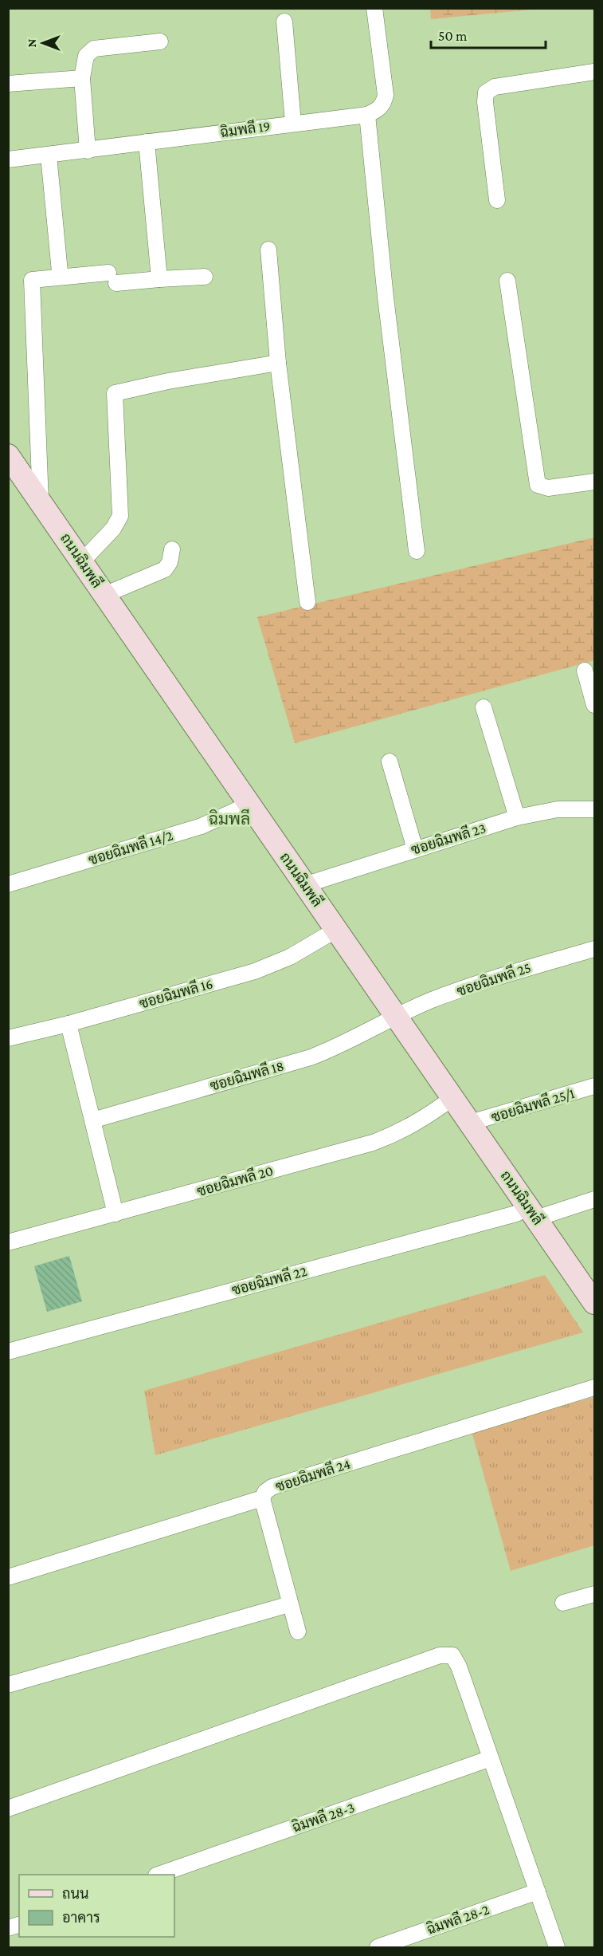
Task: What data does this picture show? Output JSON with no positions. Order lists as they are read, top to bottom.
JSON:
{
  "streets": {
    "street": [
      "ฉิมพลี 19",
      "ถนนฉิมพลี",
      "ซอยฉิมพลี 23",
      "ซอยฉิมพลี 14/2",
      "ซอยฉิมพลี 25",
      "ซอยฉิมพลี 16",
      "ซอยฉิมพลี 18",
      "ซอยฉิมพลี 25/1",
      "ซอยฉิมพลี 20",
      "ซอยฉิมพลี 22",
      "ซอยฉิมพลี 24",
      "ฉิมพลี 28-3",
      "ฉิมพลี 28-2"
    ]
  },
  "crossings": [
    ["ถนนฉิมพลี", "ซอยฉิมพลี 23"],
    ["ถนนฉิมพลี", "ซอยฉิมพลี 14/2"],
    ["ถนนฉิมพลี", "ซอยฉิมพลี 25"],
    ["ถนนฉิมพลี", "ซอยฉิมพลี 16"],
    ["ถนนฉิมพลี", "ซอยฉิมพลี 18"],
    ["ถนนฉิมพลี", "ซอยฉิมพลี 25/1"],
    ["ถนนฉิมพลี", "ซอยฉิมพลี 20"],
    ["ถนนฉิมพลี", "ซอยฉิมพลี 22"],
    ["ซอยฉิมพลี 25", "ซอยฉิมพลี 18"]
  ],
  "districts": ["ฉิมพลี"],
  "legend": ["ถนน", "อาคาร"],
  "scale_bar": "50 m",
  "north": "left"
}
